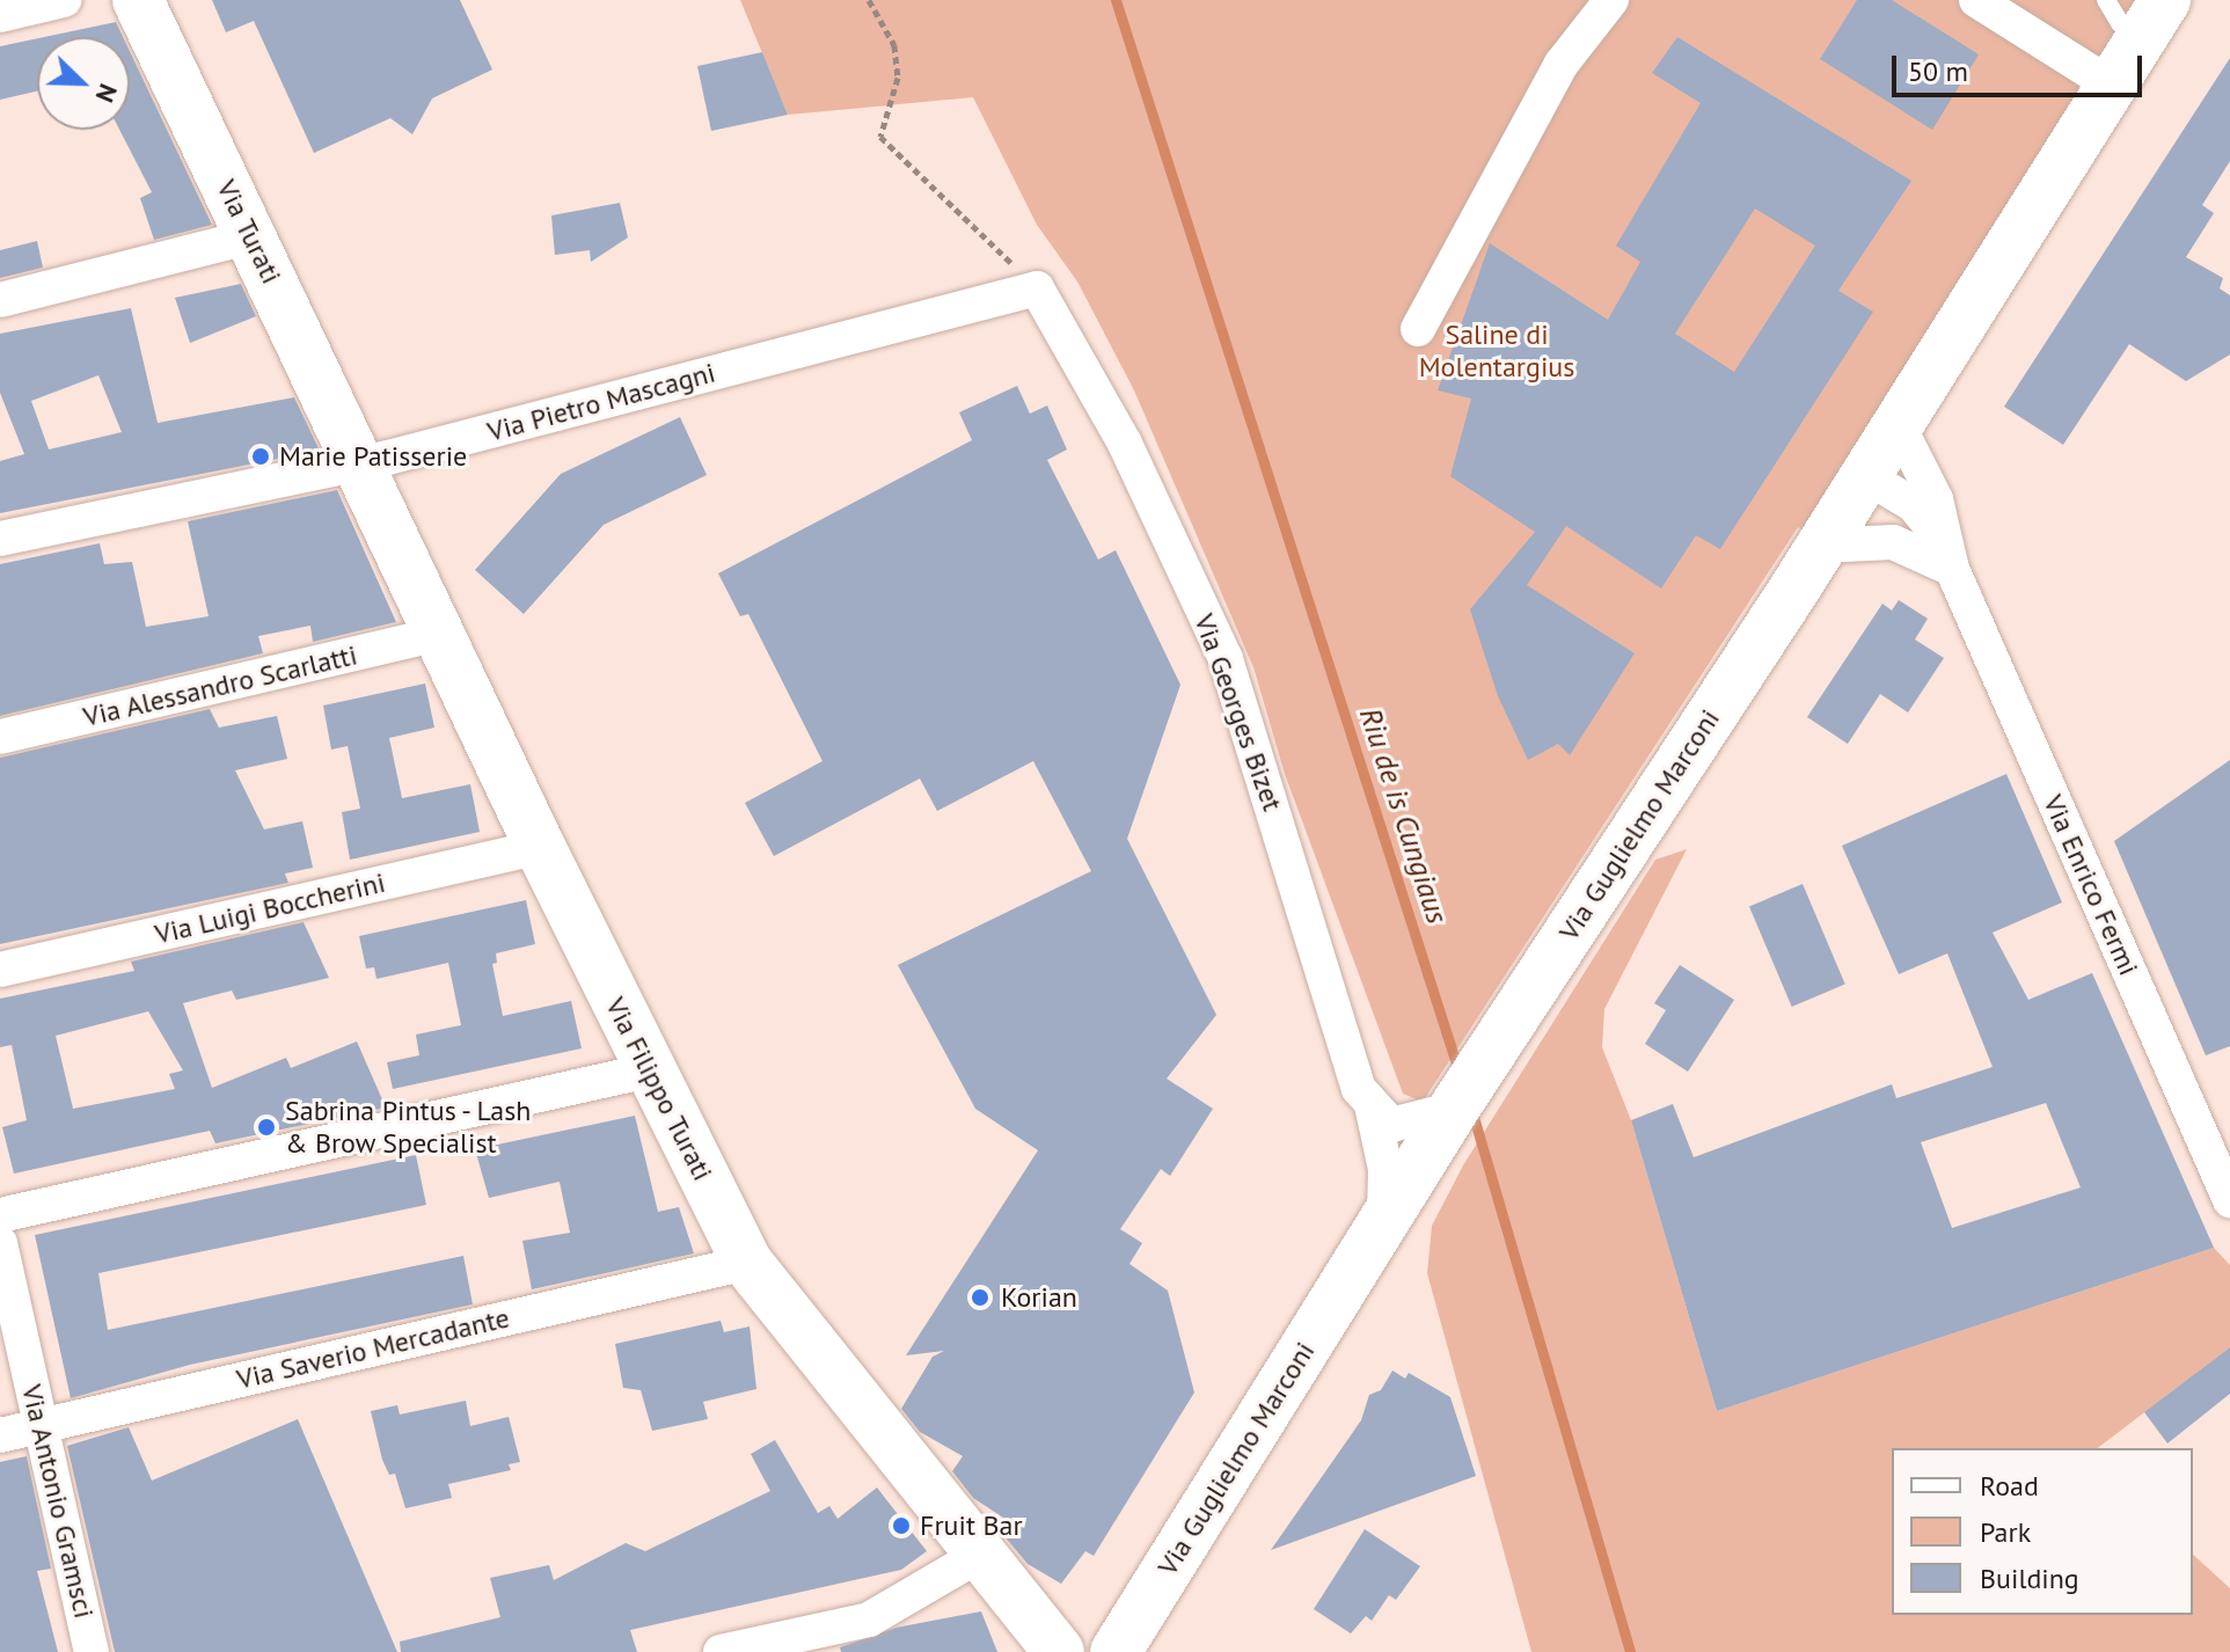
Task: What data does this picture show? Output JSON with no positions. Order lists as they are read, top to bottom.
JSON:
{
  "streets": {
    "street": [
      "Via Turati",
      "Via Pietro Mascagni",
      "Via Alessandro Scarlatti",
      "Via Georges Bizet",
      "Via Guglielmo Marconi",
      "Via Enrico Fermi",
      "Via Luigi Boccherini",
      "Via Filippo Turati",
      "Via Saverio Mercadante",
      "Via Antonio Gramsci"
    ]
  },
  "crossings": [
    ["Via Turati", "Via Pietro Mascagni"],
    ["Via Turati", "Via Filippo Turati"],
    ["Via Pietro Mascagni", "Via Georges Bizet"],
    ["Via Pietro Mascagni", "Via Filippo Turati"],
    ["Via Alessandro Scarlatti", "Via Filippo Turati"],
    ["Via Georges Bizet", "Via Guglielmo Marconi"],
    ["Via Guglielmo Marconi", "Via Enrico Fermi"],
    ["Via Luigi Boccherini", "Via Filippo Turati"],
    ["Via Filippo Turati", "Via Saverio Mercadante"],
    ["Via Saverio Mercadante", "Via Antonio Gramsci"]
  ],
  "water": ["Riu de is Cungiaus"],
  "parks": ["Saline di Molentargius"],
  "places": [
    "Marie Patisserie",
    "Sabrina Pintus - Lash & Brow Specialist",
    "Korian",
    "Fruit Bar"
  ],
  "legend": ["Road", "Park", "Building"],
  "scale_bar": "50 m",
  "north": "bottom right"
}
